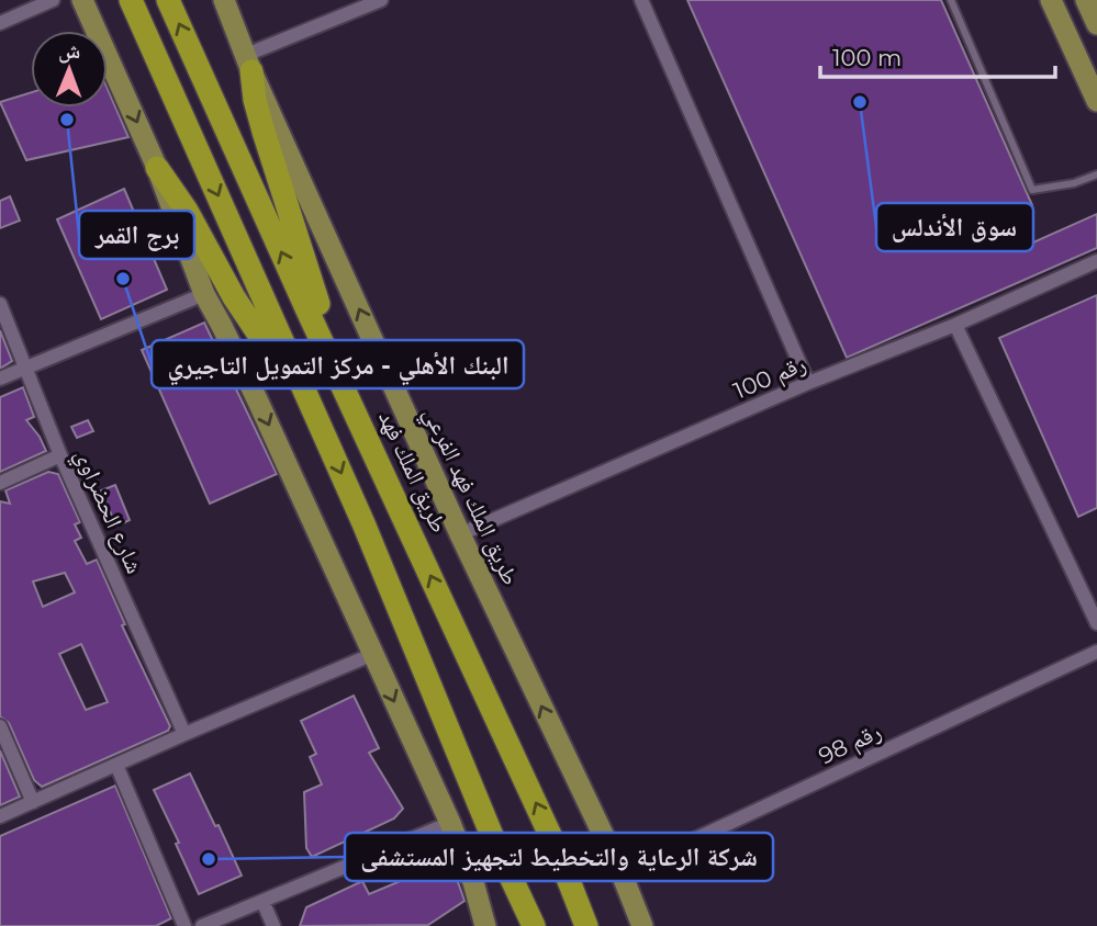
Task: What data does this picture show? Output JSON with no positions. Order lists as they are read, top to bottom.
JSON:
{
  "streets": {
    "highway": ["طريق الملك فهد"],
    "main road": ["طريق الملك فهد الفرعي"],
    "street": ["رقم 100", "شارع الحضراوي", "رقم 98"]
  },
  "crossings": [
    ["رقم 100", "طريق الملك فهد الفرعي"],
    ["طريق الملك فهد الفرعي", "رقم 98"]
  ],
  "places": [
    "سوق الأندلس",
    "برج القمر",
    "البنك الأهلي - مركز التمويل التاجيري",
    "شركة الرعاية والتخطيط لتجهيز المستشفى"
  ],
  "scale_bar": "100 m",
  "north": "top"
}
